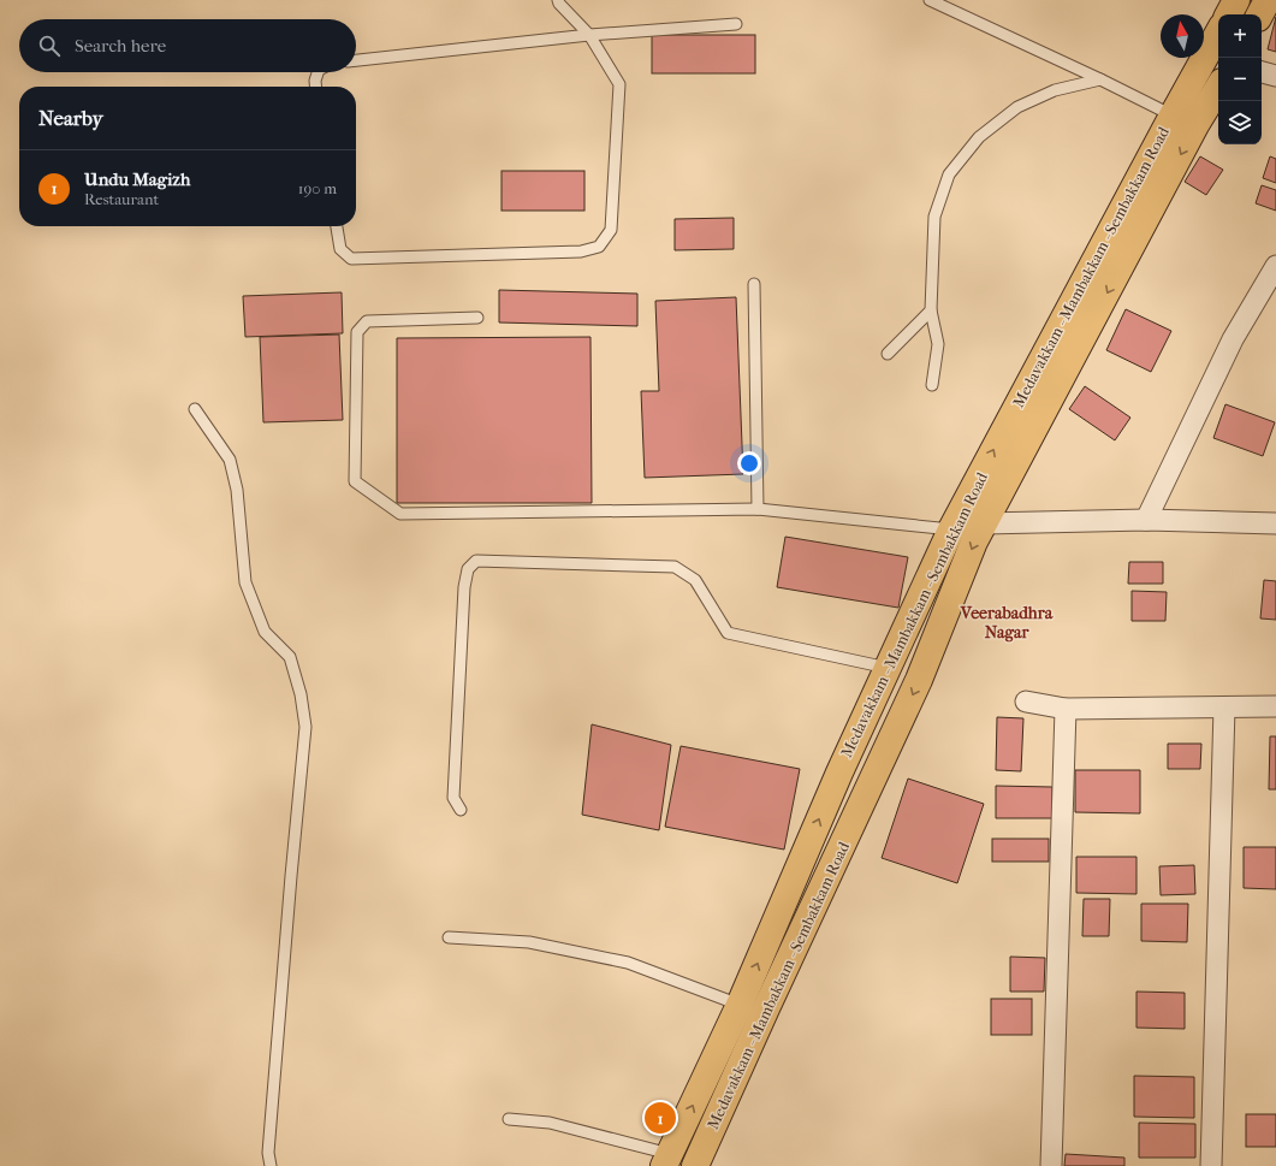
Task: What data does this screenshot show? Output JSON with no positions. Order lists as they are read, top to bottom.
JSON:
{
  "streets": {
    "main road": ["Medavakkam - Mambakkam - Sembakkam Road"]
  },
  "districts": ["Veerabadhra Nagar"],
  "north": "top",
  "page": {
    "map_buttons": ["+", "−"],
    "search": "Search here",
    "heading": "Nearby",
    "list": [
      {
        "mark": "1",
        "name": "Undu Magizh",
        "note": "Restaurant",
        "value": "190 m"
      }
    ],
    "pins": "1"
  }
}
